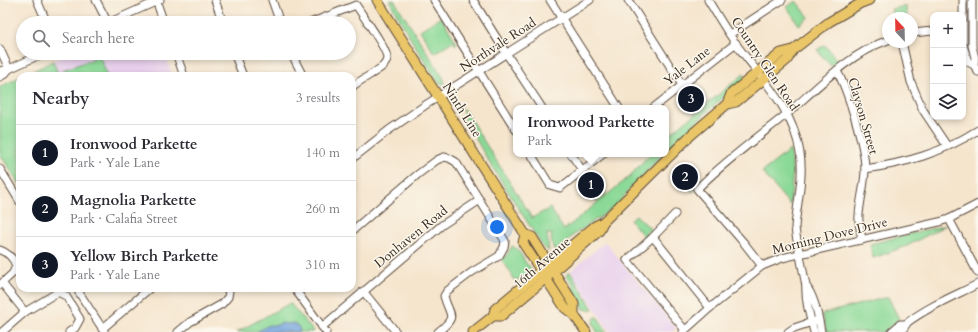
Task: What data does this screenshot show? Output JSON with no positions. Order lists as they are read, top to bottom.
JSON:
{
  "streets": {
    "main road": ["Ninth Line", "16th Avenue"],
    "street": [
      "Northvale Road",
      "Country Glen Road",
      "Yale Lane",
      "Clayson Street",
      "Morning Dove Drive",
      "Donhaven Road"
    ]
  },
  "crossings": [
    ["Northvale Road", "Ninth Line"],
    ["Country Glen Road", "Yale Lane"],
    ["Country Glen Road", "Morning Dove Drive"],
    ["Country Glen Road", "16th Avenue"],
    ["Ninth Line", "16th Avenue"],
    ["Clayson Street", "Morning Dove Drive"]
  ],
  "north": "top",
  "page": {
    "map_buttons": ["+", "−"],
    "search": "Search here",
    "heading": ["Nearby", "3 results"],
    "pins": ["3", "2", "1"],
    "popup": ["Ironwood Parkette", "Park"],
    "list": [
      {
        "mark": "1",
        "name": "Ironwood Parkette",
        "note": "Park · Yale Lane",
        "value": "140 m"
      },
      {
        "mark": "2",
        "name": "Magnolia Parkette",
        "note": "Park · Calafia Street",
        "value": "260 m"
      },
      {
        "mark": "3",
        "name": "Yellow Birch Parkette",
        "note": "Park · Yale Lane",
        "value": "310 m"
      }
    ]
  }
}
